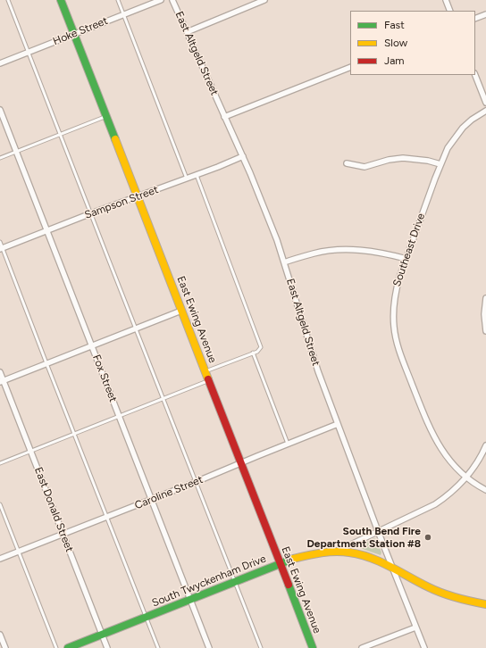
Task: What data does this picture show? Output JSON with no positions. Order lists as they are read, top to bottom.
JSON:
{
  "streets": {
    "street": [
      "Hoke Street",
      "East Altgeld Street",
      "Sampson Street",
      "Southeast Drive",
      "East Ewing Avenue",
      "Fox Street",
      "Caroline Street",
      "East Donald Street",
      "South Twyckenham Drive"
    ]
  },
  "crossings": [
    ["Hoke Street", "East Ewing Avenue"],
    ["East Altgeld Street", "Sampson Street"],
    ["East Altgeld Street", "Caroline Street"],
    ["East Altgeld Street", "South Twyckenham Drive"],
    ["Sampson Street", "East Ewing Avenue"],
    ["Sampson Street", "Fox Street"],
    ["Southeast Drive", "South Twyckenham Drive"],
    ["East Ewing Avenue", "Caroline Street"],
    ["East Ewing Avenue", "South Twyckenham Drive"],
    ["Fox Street", "Caroline Street"],
    ["Fox Street", "South Twyckenham Drive"],
    ["Caroline Street", "East Donald Street"],
    ["East Donald Street", "South Twyckenham Drive"]
  ],
  "places": ["South Bend Fire Department Station #8"],
  "legend": ["Fast", "Slow", "Jam"]
}
